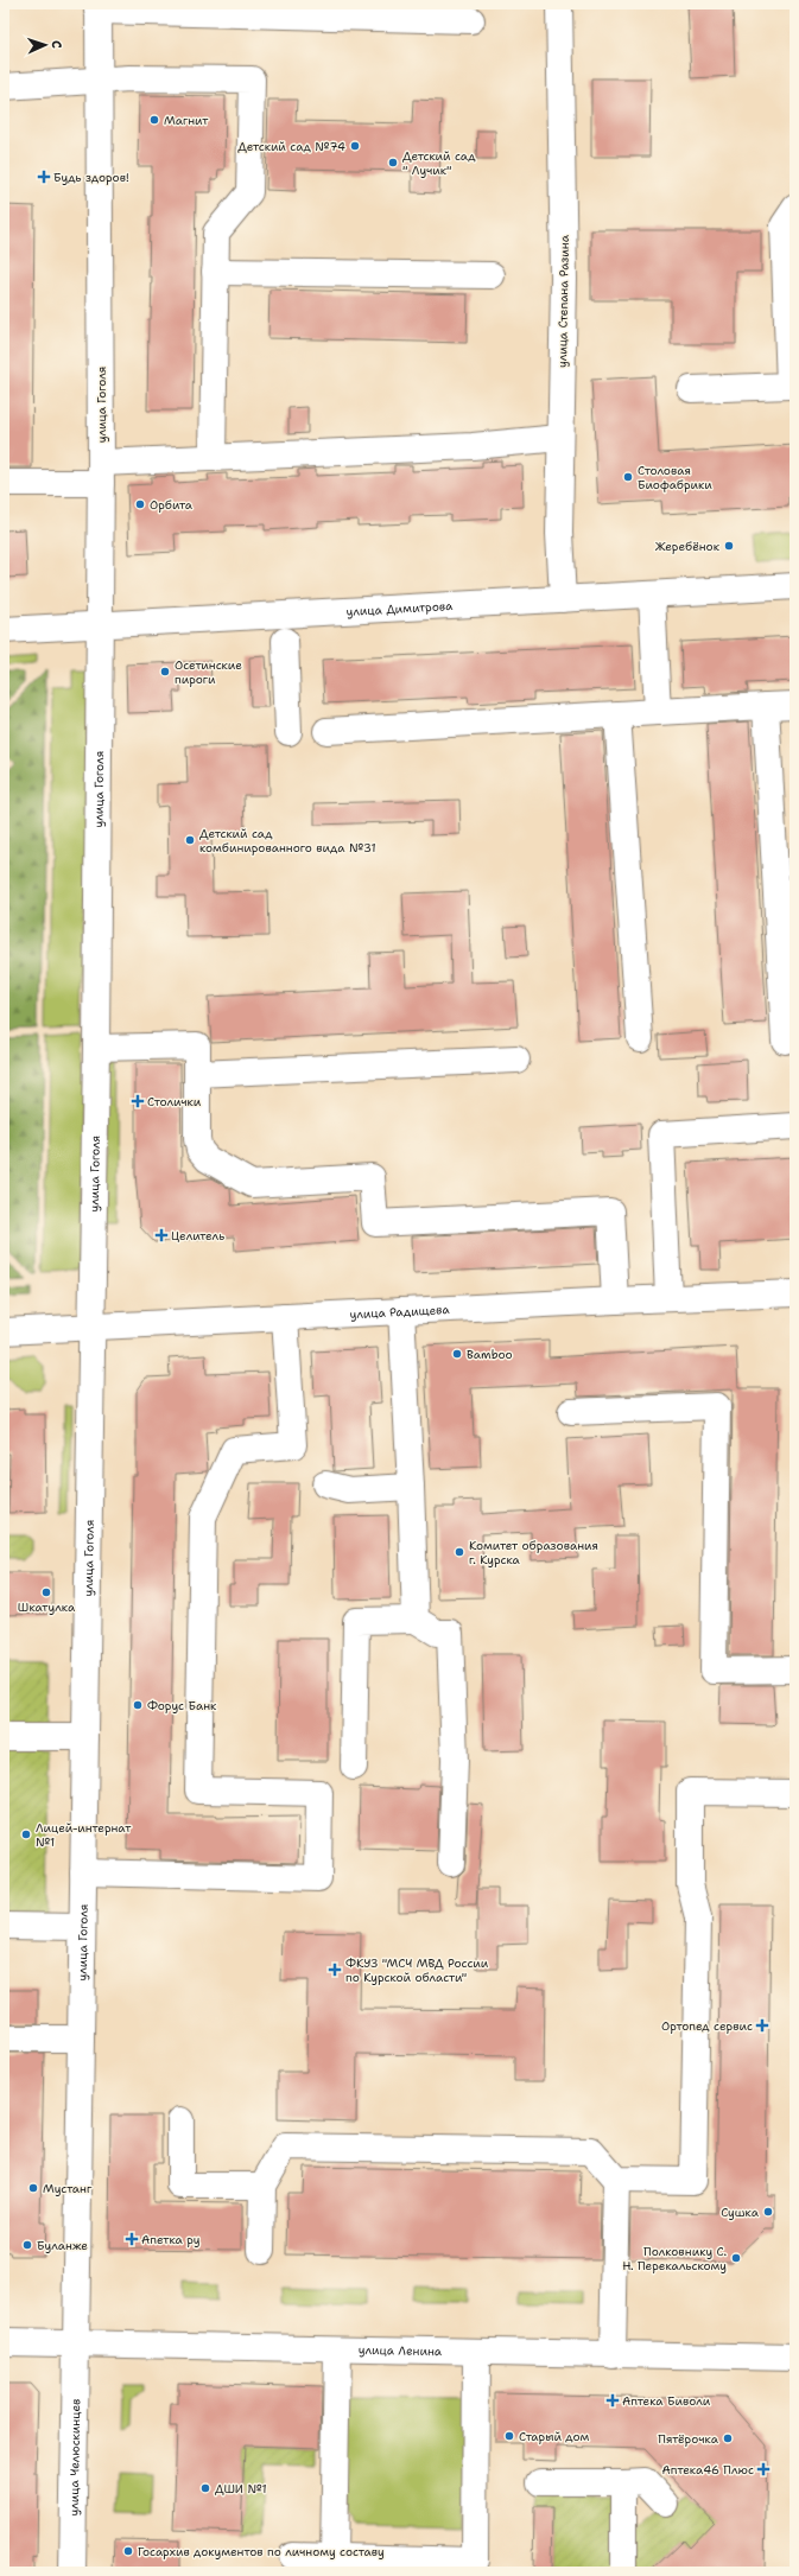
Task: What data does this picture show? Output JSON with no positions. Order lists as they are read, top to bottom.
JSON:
{
  "streets": {
    "street": [
      "улица Степана Разина",
      "улица Гоголя",
      "улица Димитрова",
      "улица Радищева",
      "улица Ленина",
      "улица Челюскинцев"
    ]
  },
  "crossings": [
    ["улица Степана Разина", "улица Димитрова"],
    ["улица Гоголя", "улица Димитрова"],
    ["улица Гоголя", "улица Радищева"],
    ["улица Гоголя", "улица Ленина"],
    ["улица Гоголя", "улица Челюскинцев"],
    ["улица Ленина", "улица Челюскинцев"]
  ],
  "places": {
    "other": [
      "Магнит",
      "Детский сад №74",
      "Детский сад \" Лучик\"",
      "Столовая Биофабрики",
      "Орбита",
      "Жеребёнок",
      "Осетинские пироги",
      "Детский сад комбинированного вида №31",
      "Bamboo",
      "Комитет образования г. Курска",
      "Шкатулка",
      "Форус Банк",
      "Лицей-интернат №1",
      "Мустанг",
      "Сушка",
      "Буланже",
      "Полковнику С. Н. Перекальскому",
      "Старый дом",
      "Пятёрочка",
      "ДШИ №1",
      "Госархив документов по личному составу"
    ],
    "health": [
      "Будь здоров!",
      "Столички",
      "Целитель",
      "ФКУЗ \"МСЧ МВД России по Курской области\"",
      "Ортопед сервис",
      "Апетка ру",
      "Аптека Биволи",
      "Аптека46 Плюс"
    ]
  },
  "north": "right"
}
